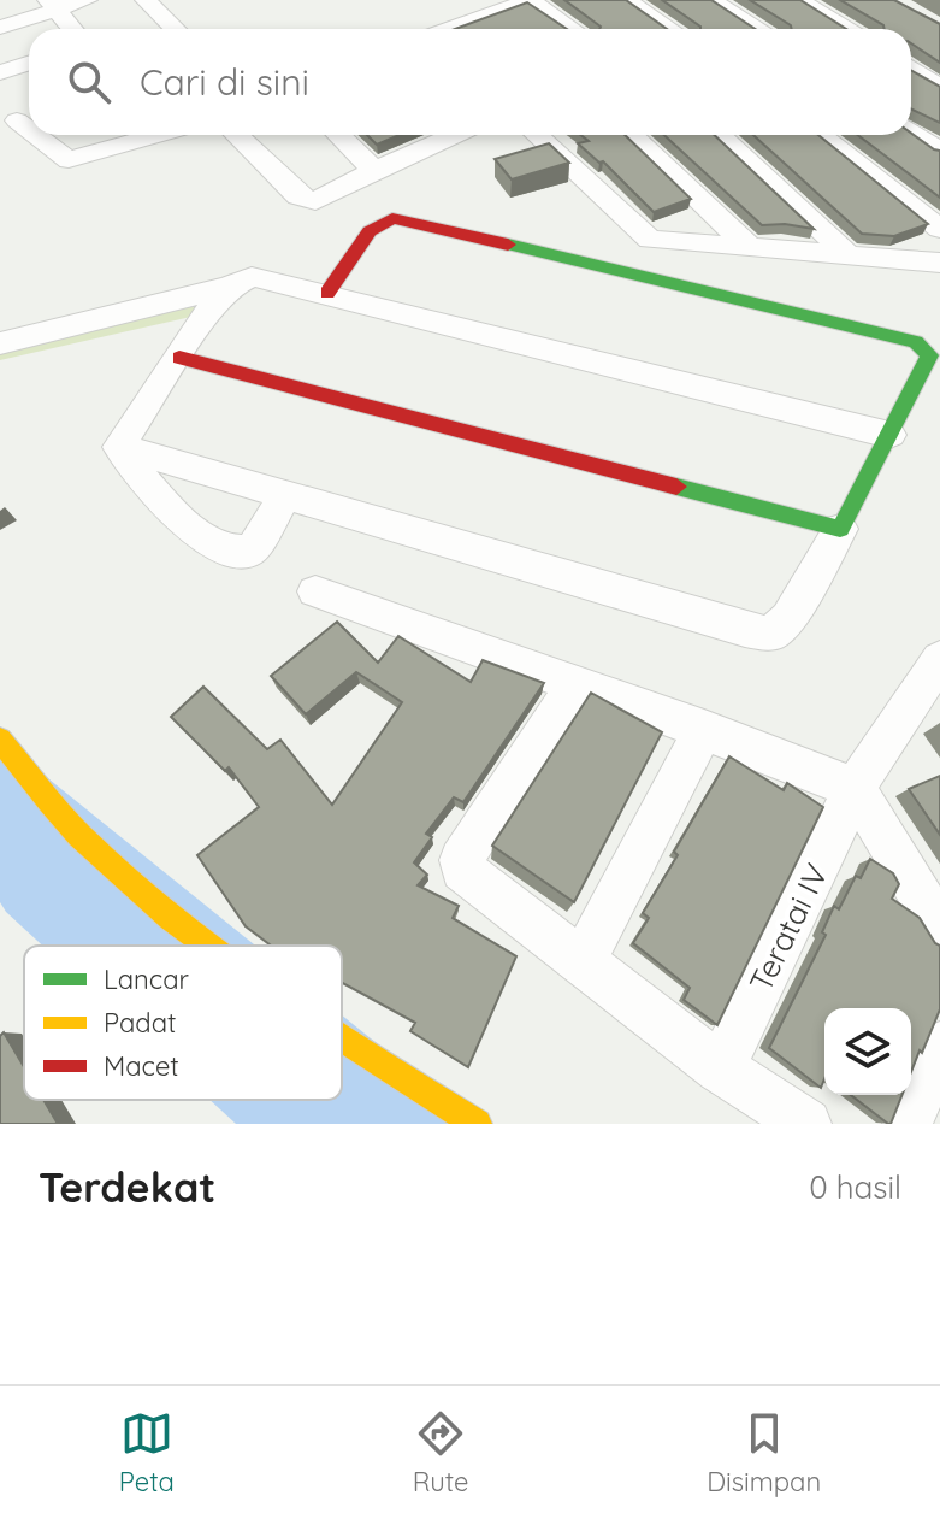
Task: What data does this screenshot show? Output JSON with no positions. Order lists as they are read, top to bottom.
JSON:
{
  "streets": {
    "street": ["Teratai IV"]
  },
  "legend": ["Lancar", "Padat", "Macet"],
  "page": {
    "search": "Cari di sini",
    "heading": ["Terdekat", "0 hasil"],
    "nav": ["Peta", "Rute", "Disimpan"]
  }
}
